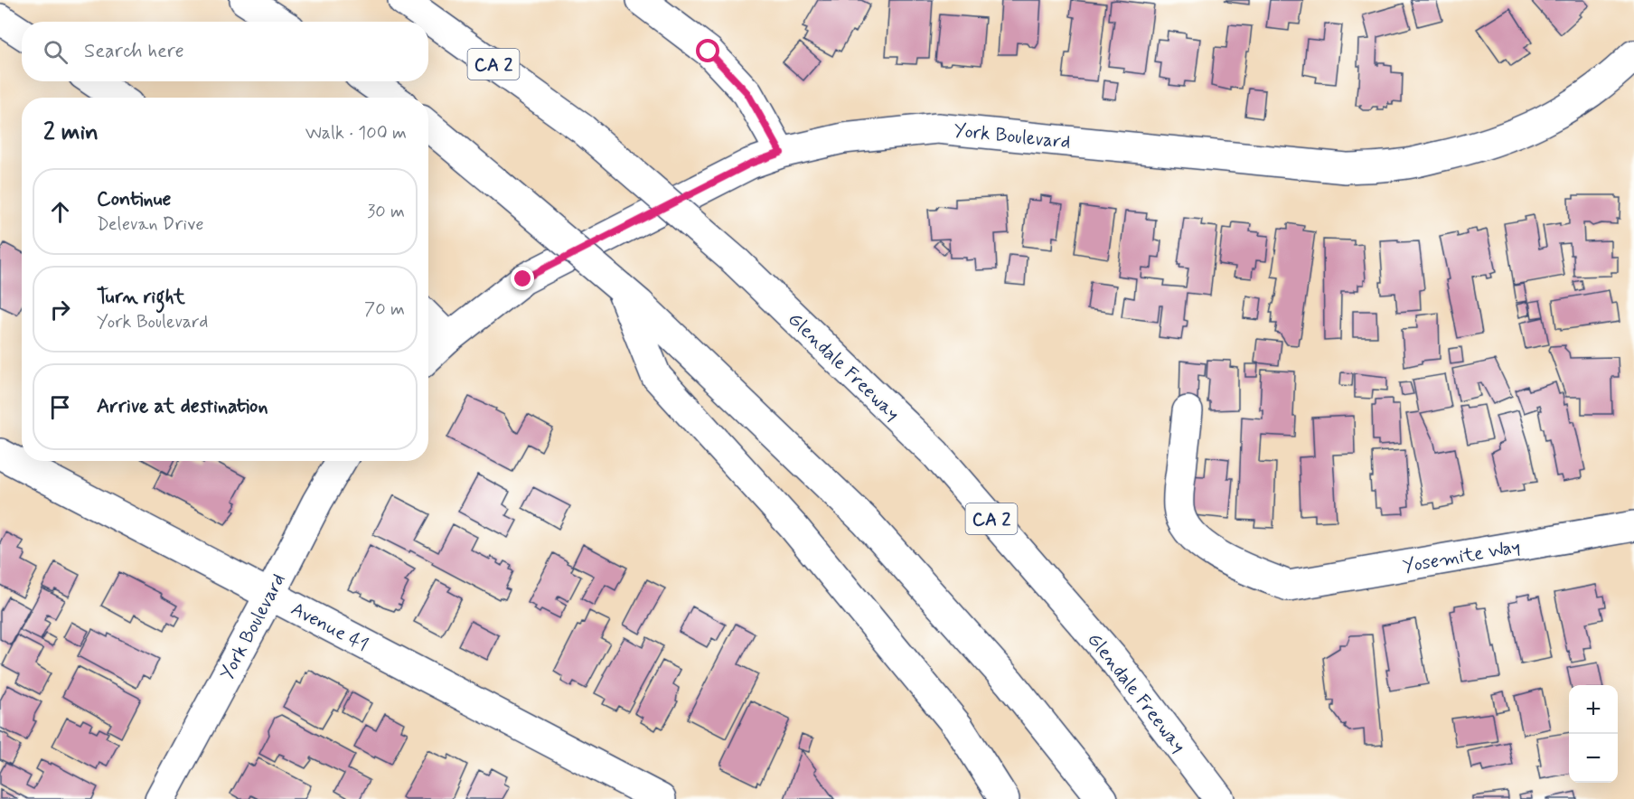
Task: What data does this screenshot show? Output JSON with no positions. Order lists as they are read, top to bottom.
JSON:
{
  "streets": {
    "main road": [
      "CA 2",
      "York Boulevard",
      "Glendale Freeway",
      "Yosemite Way",
      "Avenue 41"
    ]
  },
  "crossings": [
    ["York Boulevard", "Avenue 41"]
  ],
  "page": {
    "search": "Search here",
    "heading": ["2 min", "Walk · 100 m"],
    "list": [
      ["Continue", "Delevan Drive", "30 m"],
      ["Turn right", "York Boulevard", "70 m"],
      "Arrive at destination"
    ],
    "map_buttons": ["+", "−"]
  }
}
